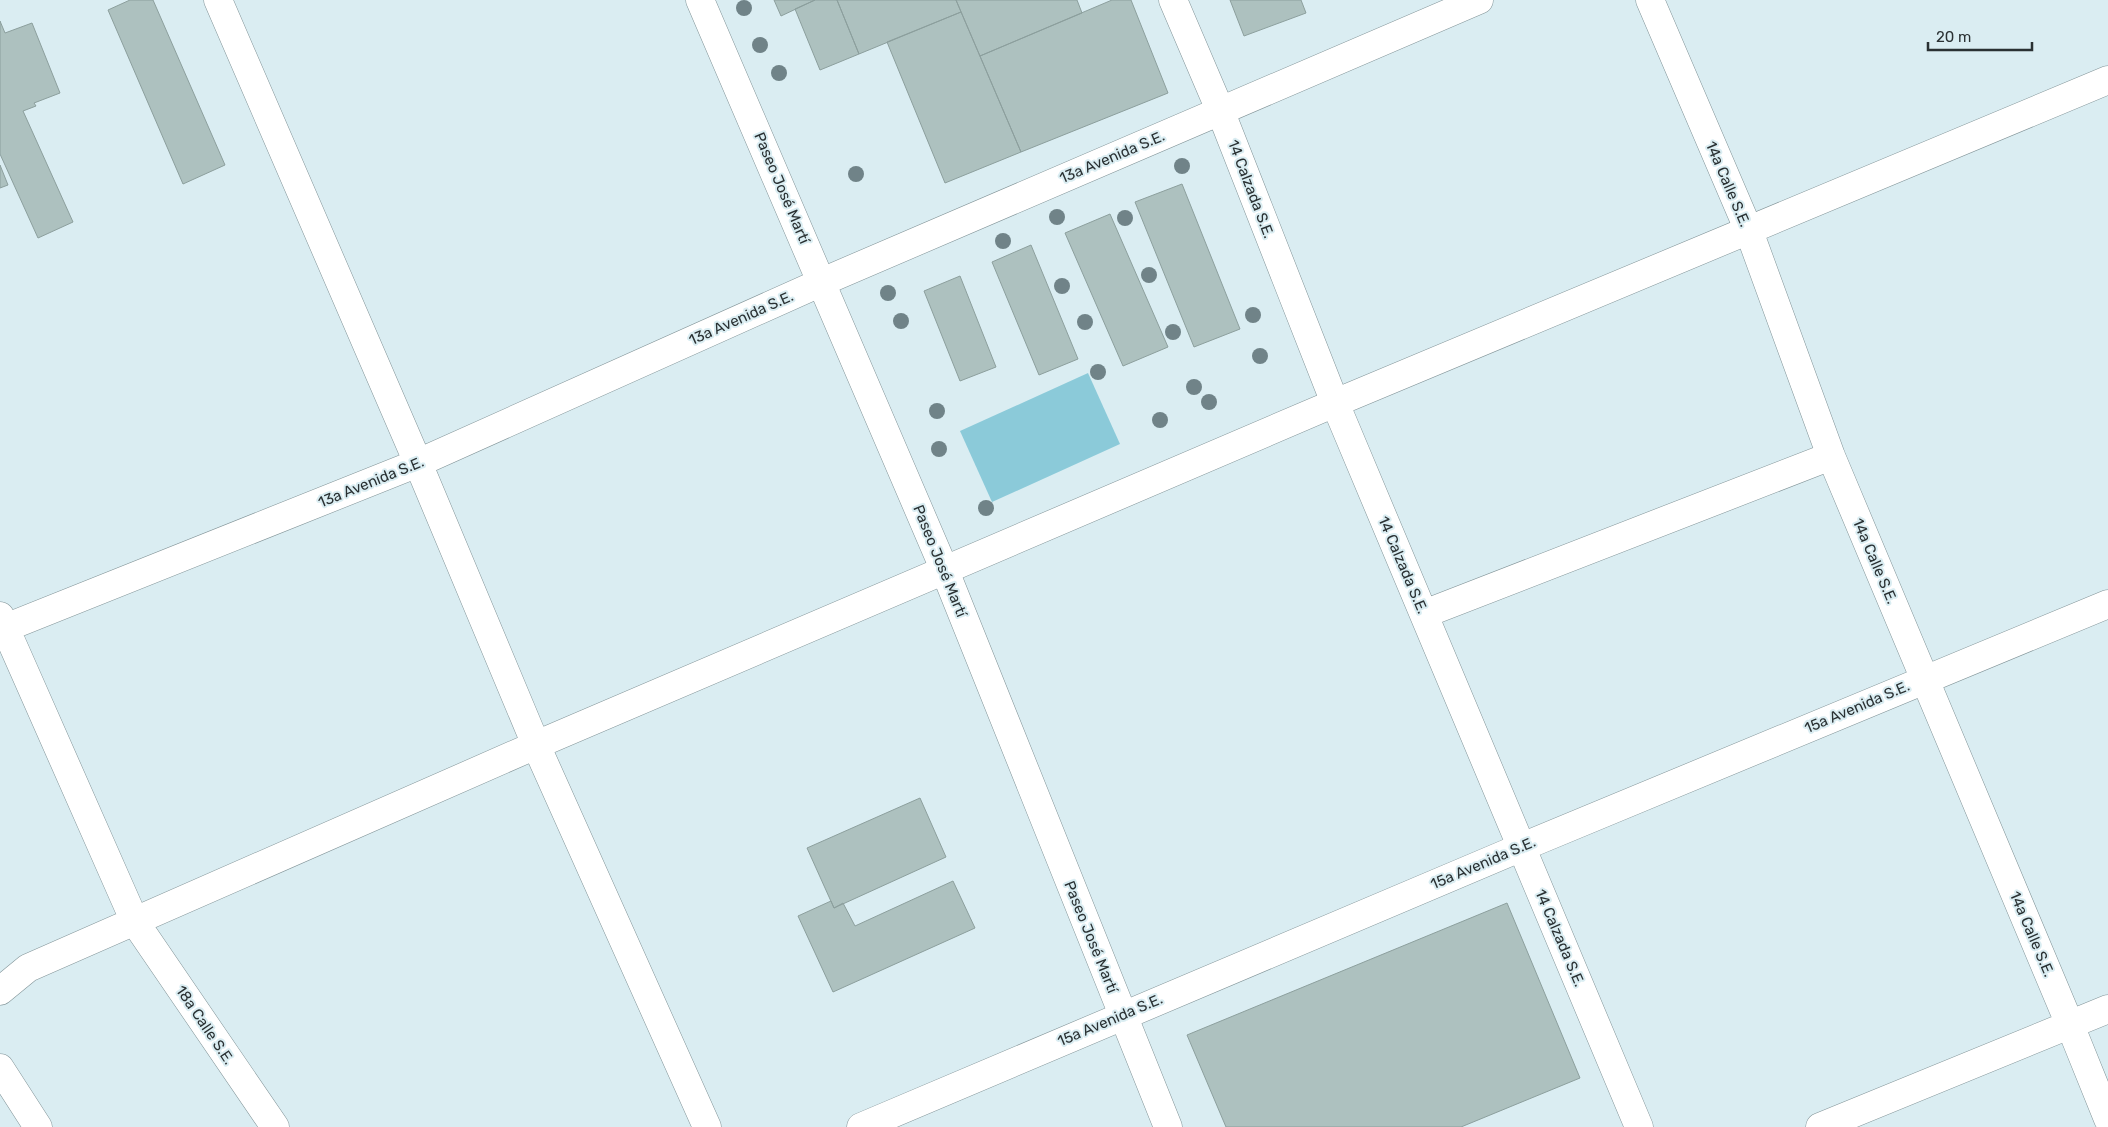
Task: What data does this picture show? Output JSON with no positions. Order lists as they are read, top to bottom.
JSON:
{
  "streets": {
    "street": [
      "13a Avenida S.E.",
      "14a Calle S.E.",
      "Paseo José Martí",
      "14 Calzada S.E.",
      "15a Avenida S.E.",
      "18a Calle S.E."
    ]
  },
  "crossings": [
    ["13a Avenida S.E.", "Paseo José Martí"],
    ["13a Avenida S.E.", "14 Calzada S.E."],
    ["13a Avenida S.E.", "18a Calle S.E."],
    ["14a Calle S.E.", "15a Avenida S.E."],
    ["Paseo José Martí", "15a Avenida S.E."],
    ["14 Calzada S.E.", "15a Avenida S.E."]
  ],
  "scale_bar": "20 m"
}
